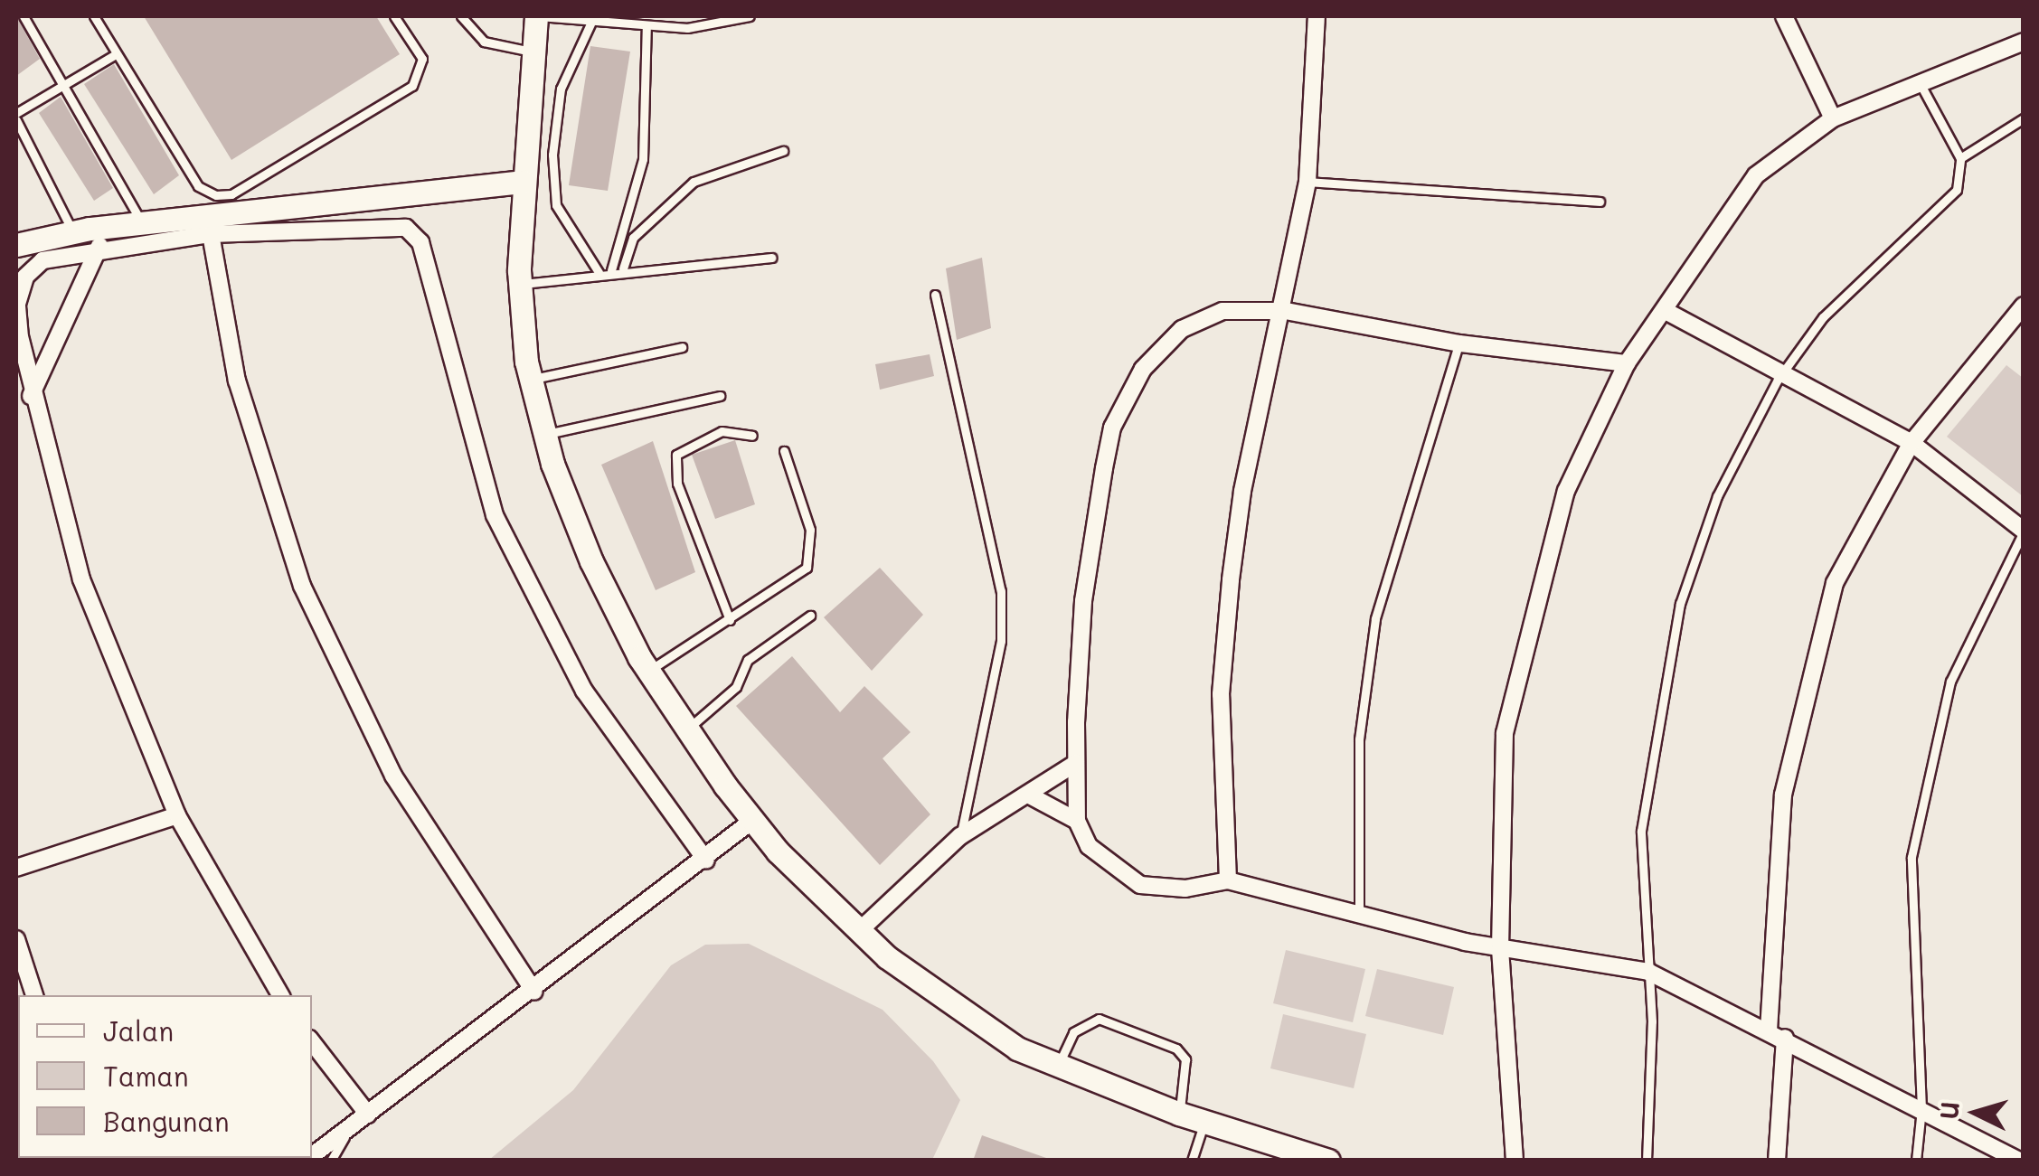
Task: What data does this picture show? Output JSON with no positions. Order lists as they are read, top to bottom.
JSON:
{
  "legend": ["Jalan", "Taman", "Bangunan"],
  "north": "left"
}
